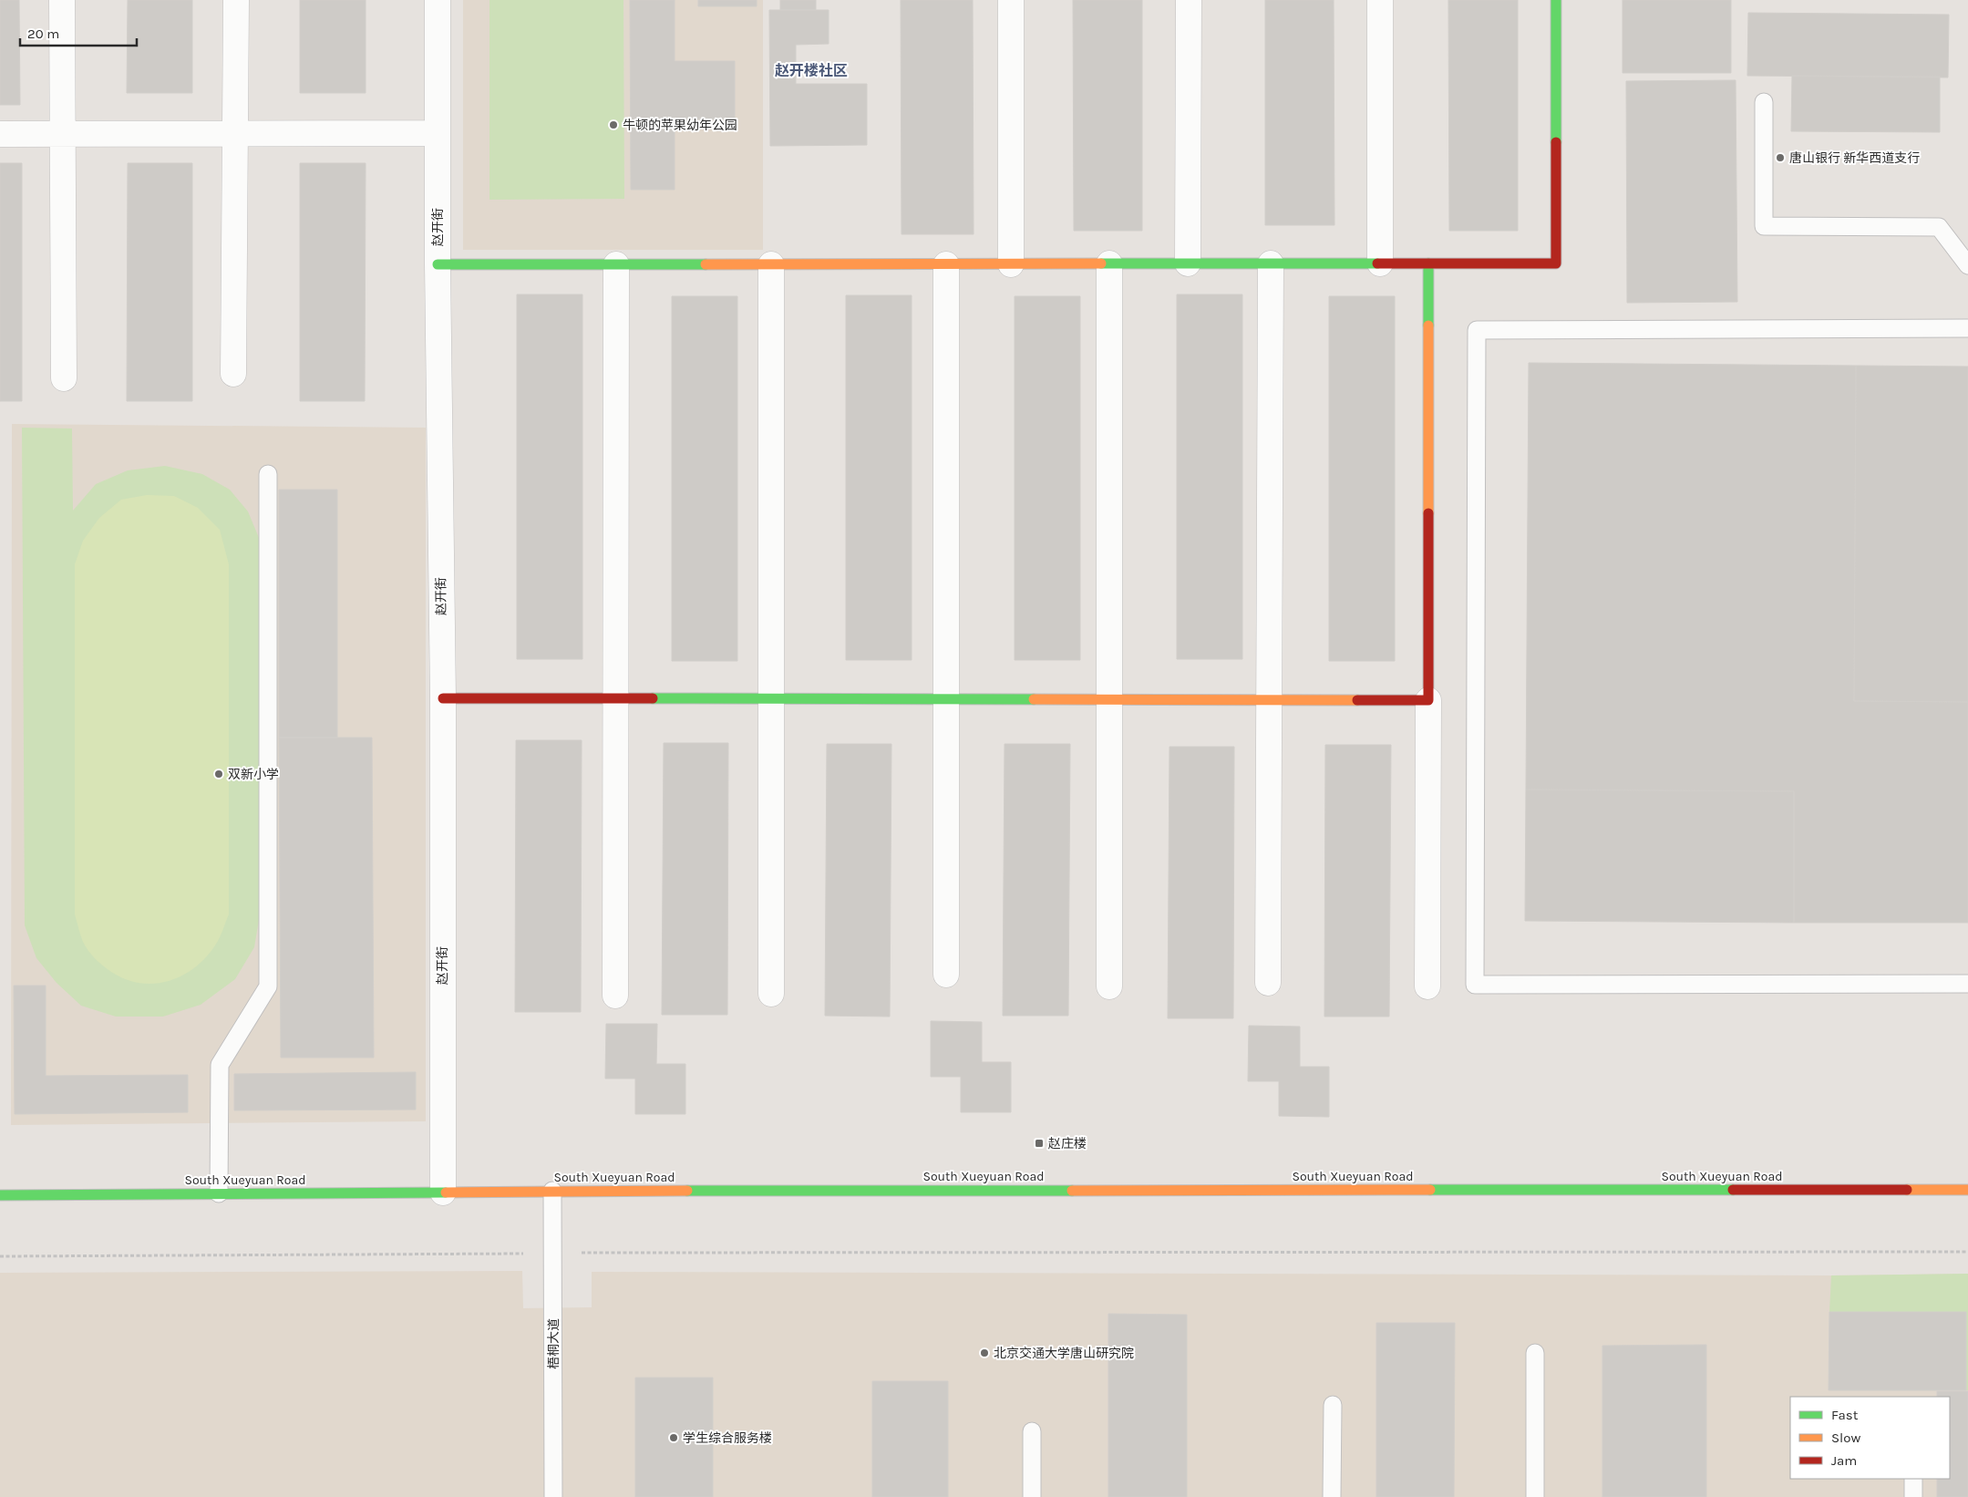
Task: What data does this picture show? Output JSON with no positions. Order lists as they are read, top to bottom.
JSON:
{
  "streets": {
    "street": ["赵开街", "South Xueyuan Road"],
    "lane": ["梧桐大道"]
  },
  "crossings": [
    ["赵开街", "South Xueyuan Road"],
    ["South Xueyuan Road", "梧桐大道"]
  ],
  "districts": ["赵开楼社区"],
  "places": {
    "other": [
      "牛顿的苹果幼年公园",
      "唐山银行 新华西道支行",
      "双新小学",
      "北京交通大学唐山研究院",
      "学生综合服务楼"
    ],
    "transit": ["赵庄楼"]
  },
  "legend": ["Fast", "Slow", "Jam"],
  "scale_bar": "20 m"
}
